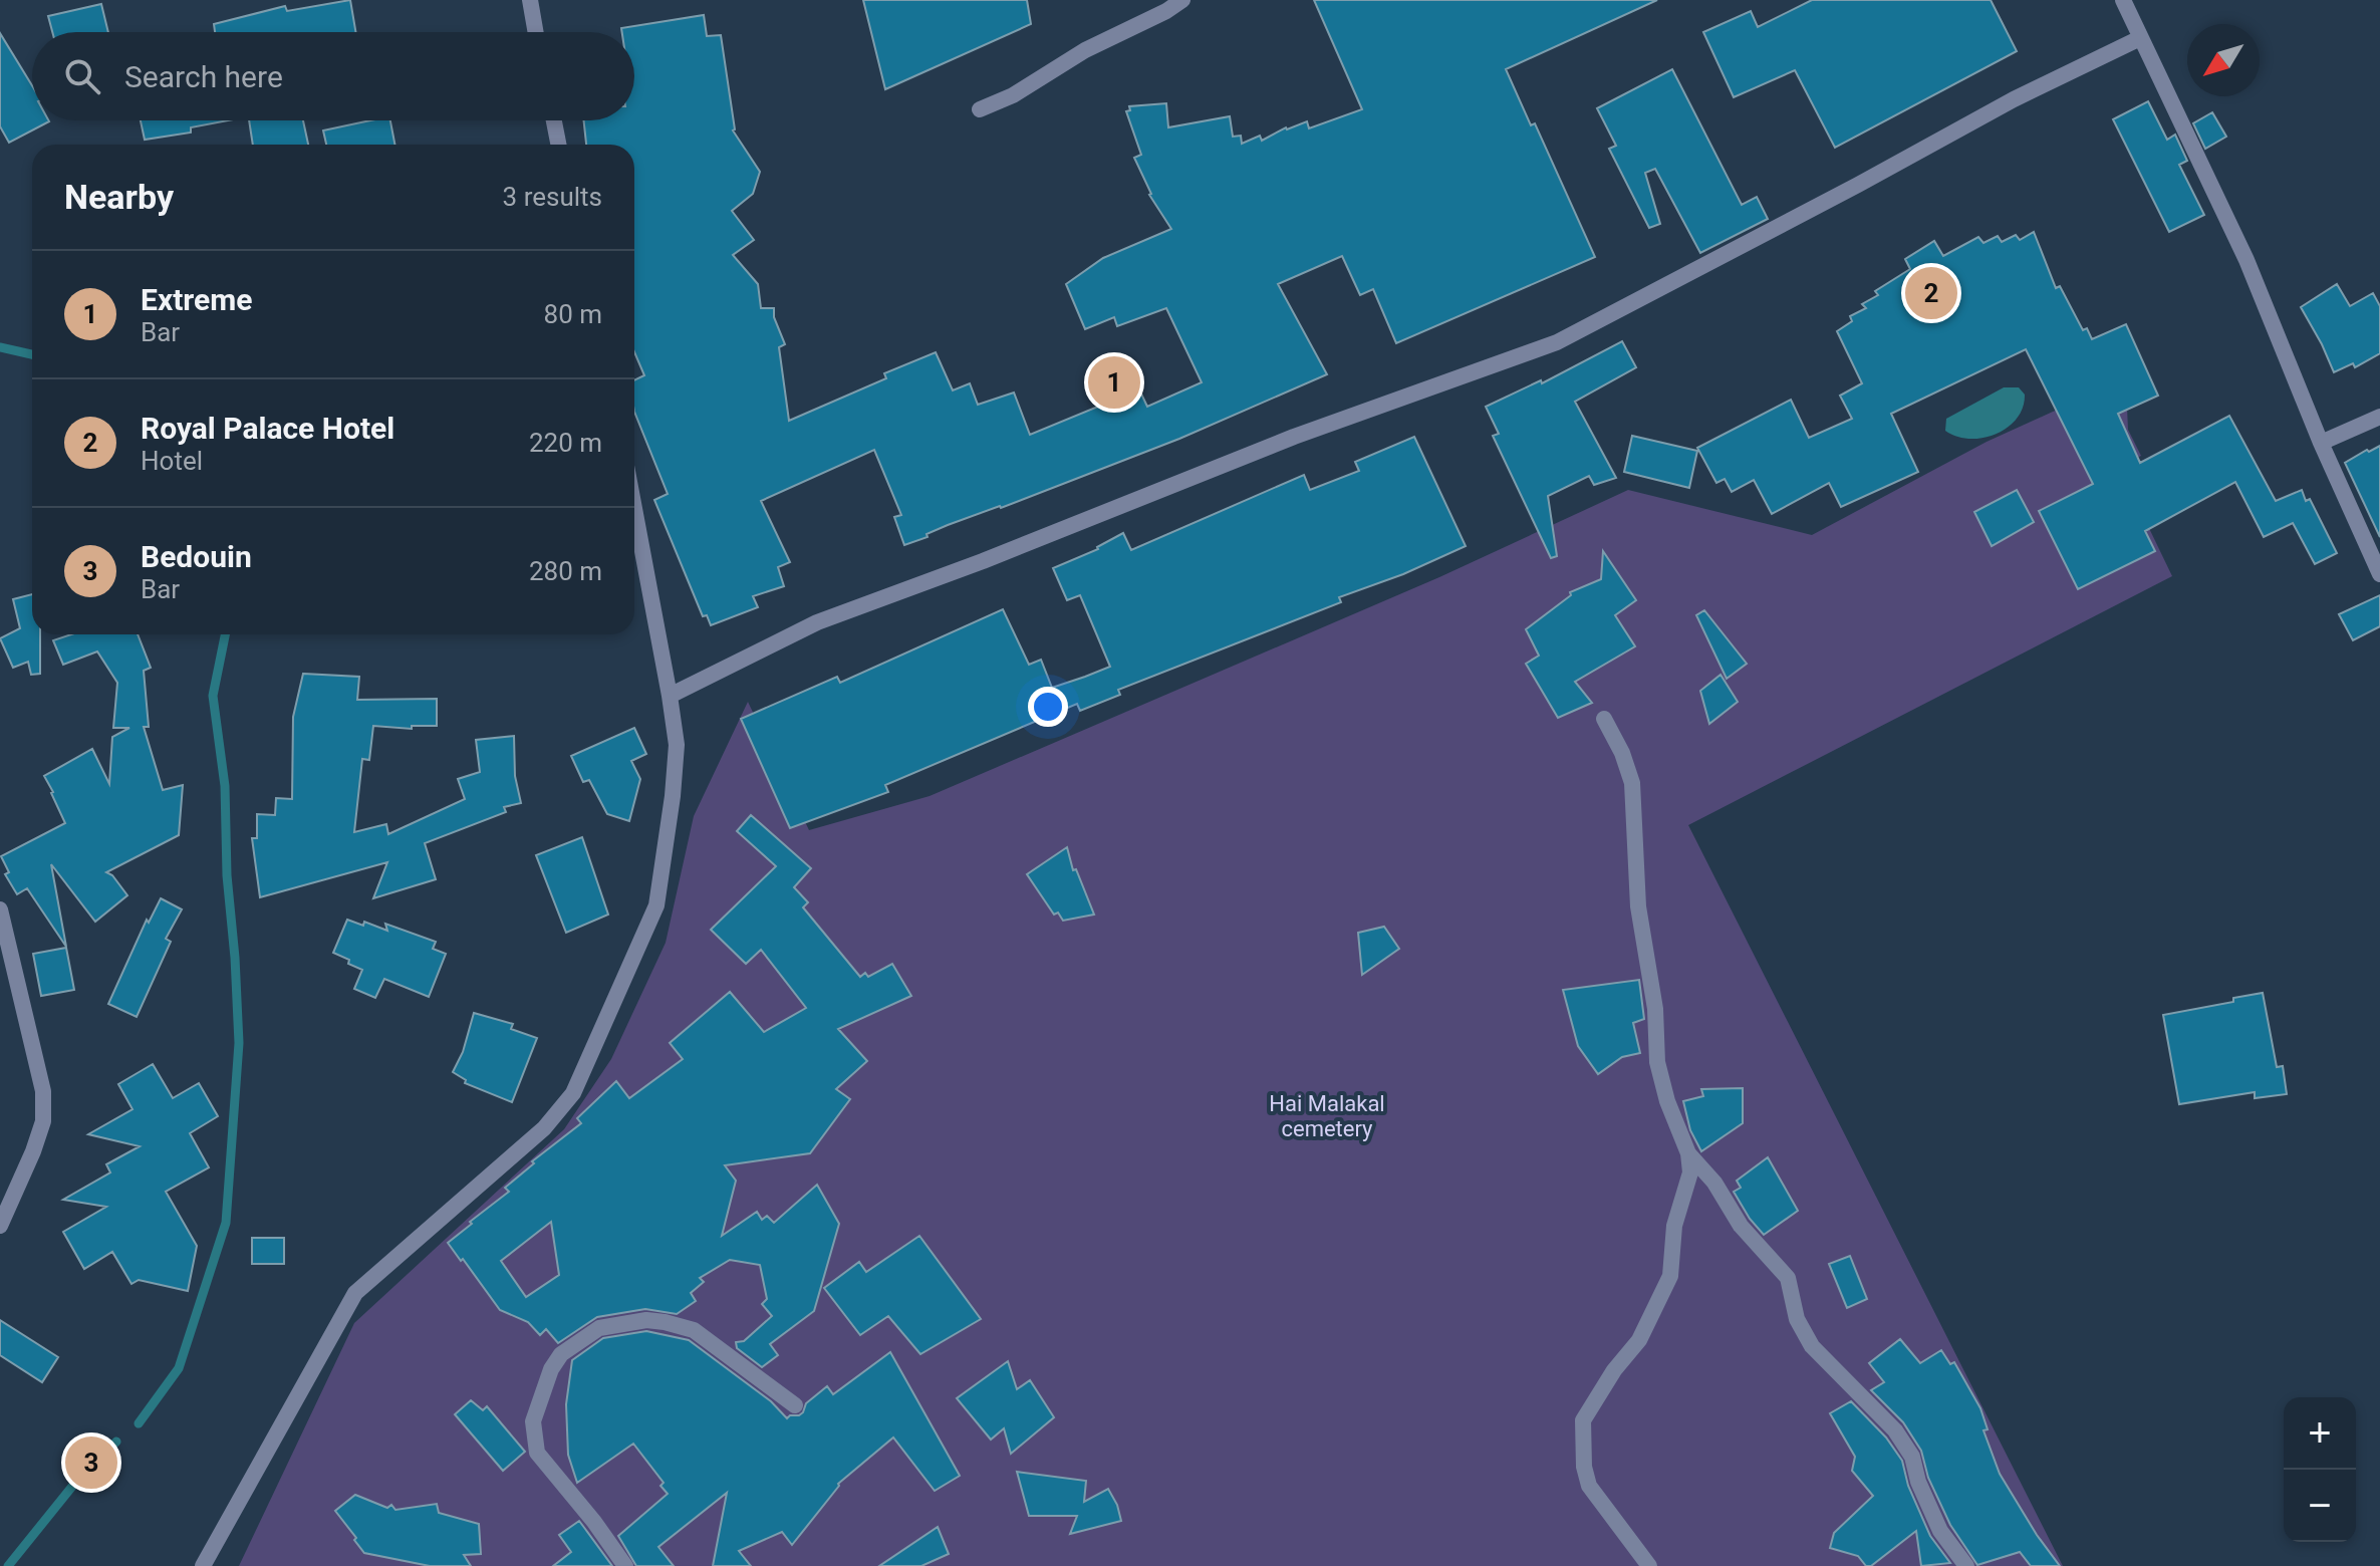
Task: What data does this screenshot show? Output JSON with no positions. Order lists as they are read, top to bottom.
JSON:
{
  "parks": ["Hai Malakal cemetery"],
  "north": "bottom left",
  "page": {
    "search": "Search here",
    "heading": ["Nearby", "3 results"],
    "list": [
      {
        "mark": "1",
        "name": "Extreme",
        "note": "Bar",
        "value": "80 m"
      },
      {
        "mark": "2",
        "name": "Royal Palace Hotel",
        "note": "Hotel",
        "value": "220 m"
      },
      {
        "mark": "3",
        "name": "Bedouin",
        "note": "Bar",
        "value": "280 m"
      }
    ],
    "pins": ["2", "1", "3"],
    "map_buttons": ["+", "−"]
  }
}
